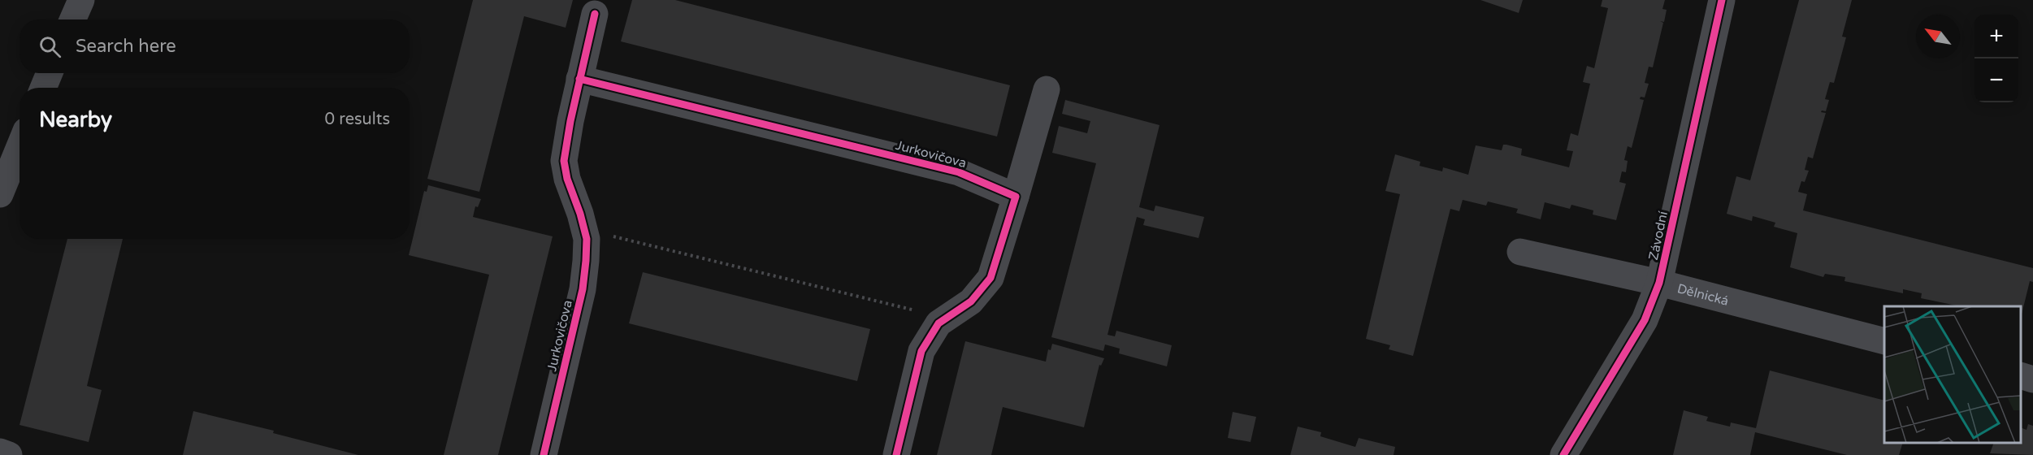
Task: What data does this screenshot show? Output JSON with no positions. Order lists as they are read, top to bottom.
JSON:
{
  "streets": {
    "street": ["Jurkovičova", "Závodní", "Dělnická"]
  },
  "crossings": [
    ["Závodní", "Dělnická"]
  ],
  "north": "top left",
  "page": {
    "map_buttons": ["+", "−"],
    "search": "Search here",
    "heading": ["Nearby", "0 results"]
  }
}
